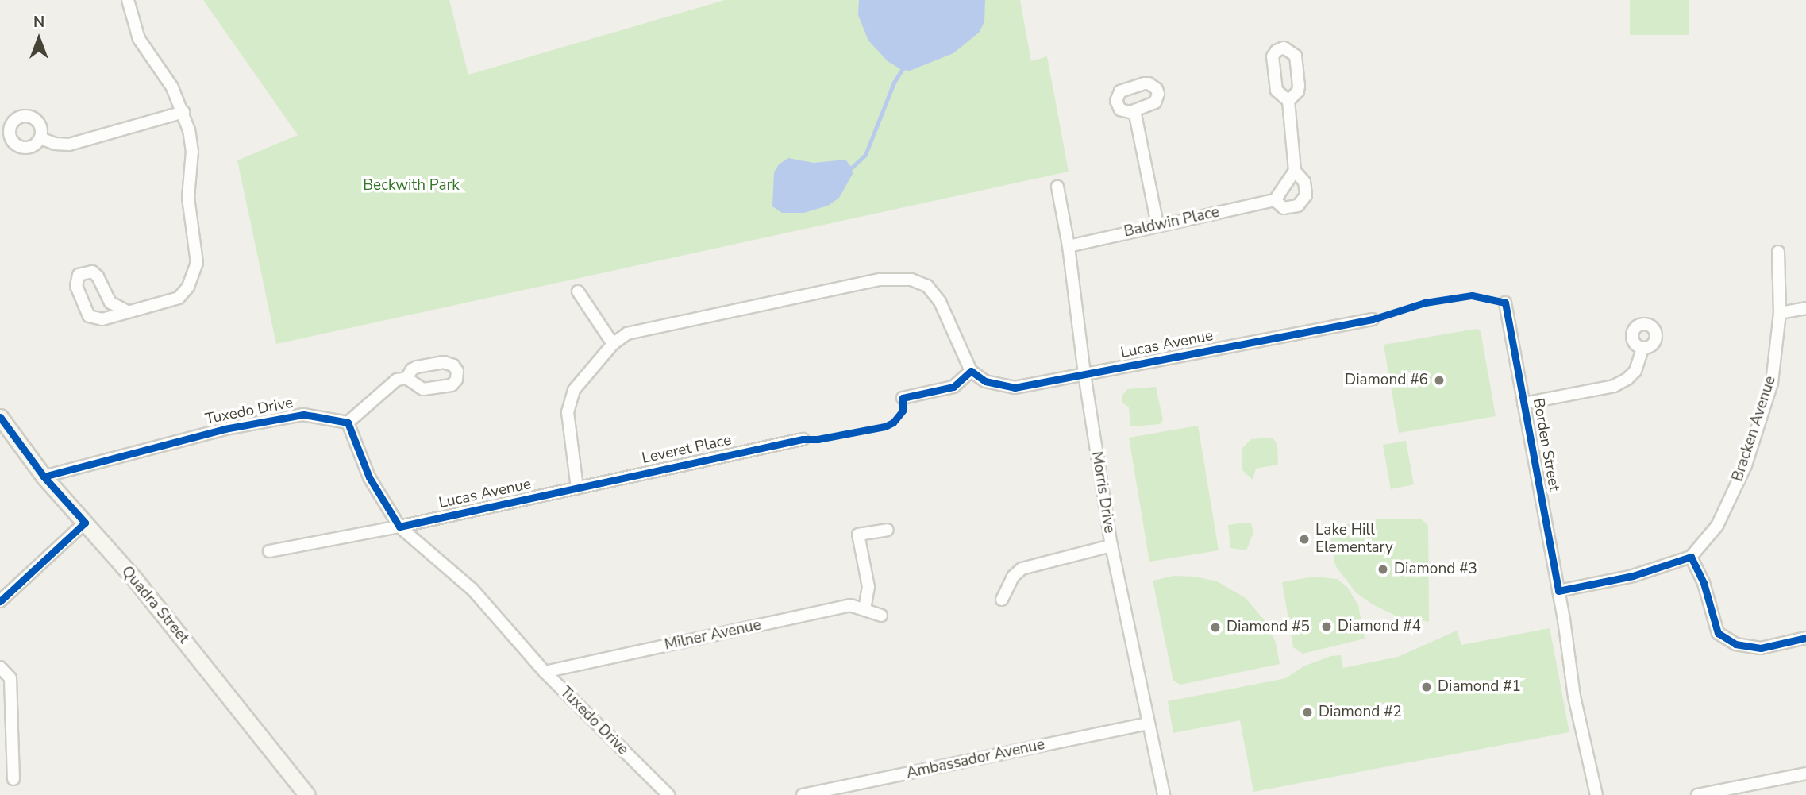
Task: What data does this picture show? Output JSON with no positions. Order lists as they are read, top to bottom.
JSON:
{
  "streets": {
    "main road": ["Quadra Street"],
    "street": [
      "Baldwin Place",
      "Lucas Avenue",
      "Tuxedo Drive",
      "Bracken Avenue",
      "Borden Street",
      "Leveret Place",
      "Morris Drive",
      "Milner Avenue",
      "Ambassador Avenue"
    ]
  },
  "crossings": [
    ["Baldwin Place", "Morris Drive"],
    ["Lucas Avenue", "Tuxedo Drive"],
    ["Lucas Avenue", "Leveret Place"],
    ["Lucas Avenue", "Morris Drive"],
    ["Tuxedo Drive", "Quadra Street"],
    ["Tuxedo Drive", "Milner Avenue"],
    ["Morris Drive", "Ambassador Avenue"]
  ],
  "parks": ["Beckwith Park"],
  "places": [
    "Diamond #6",
    "Lake Hill Elementary",
    "Diamond #3",
    "Diamond #4",
    "Diamond #5",
    "Diamond #1",
    "Diamond #2"
  ],
  "north": "top"
}
